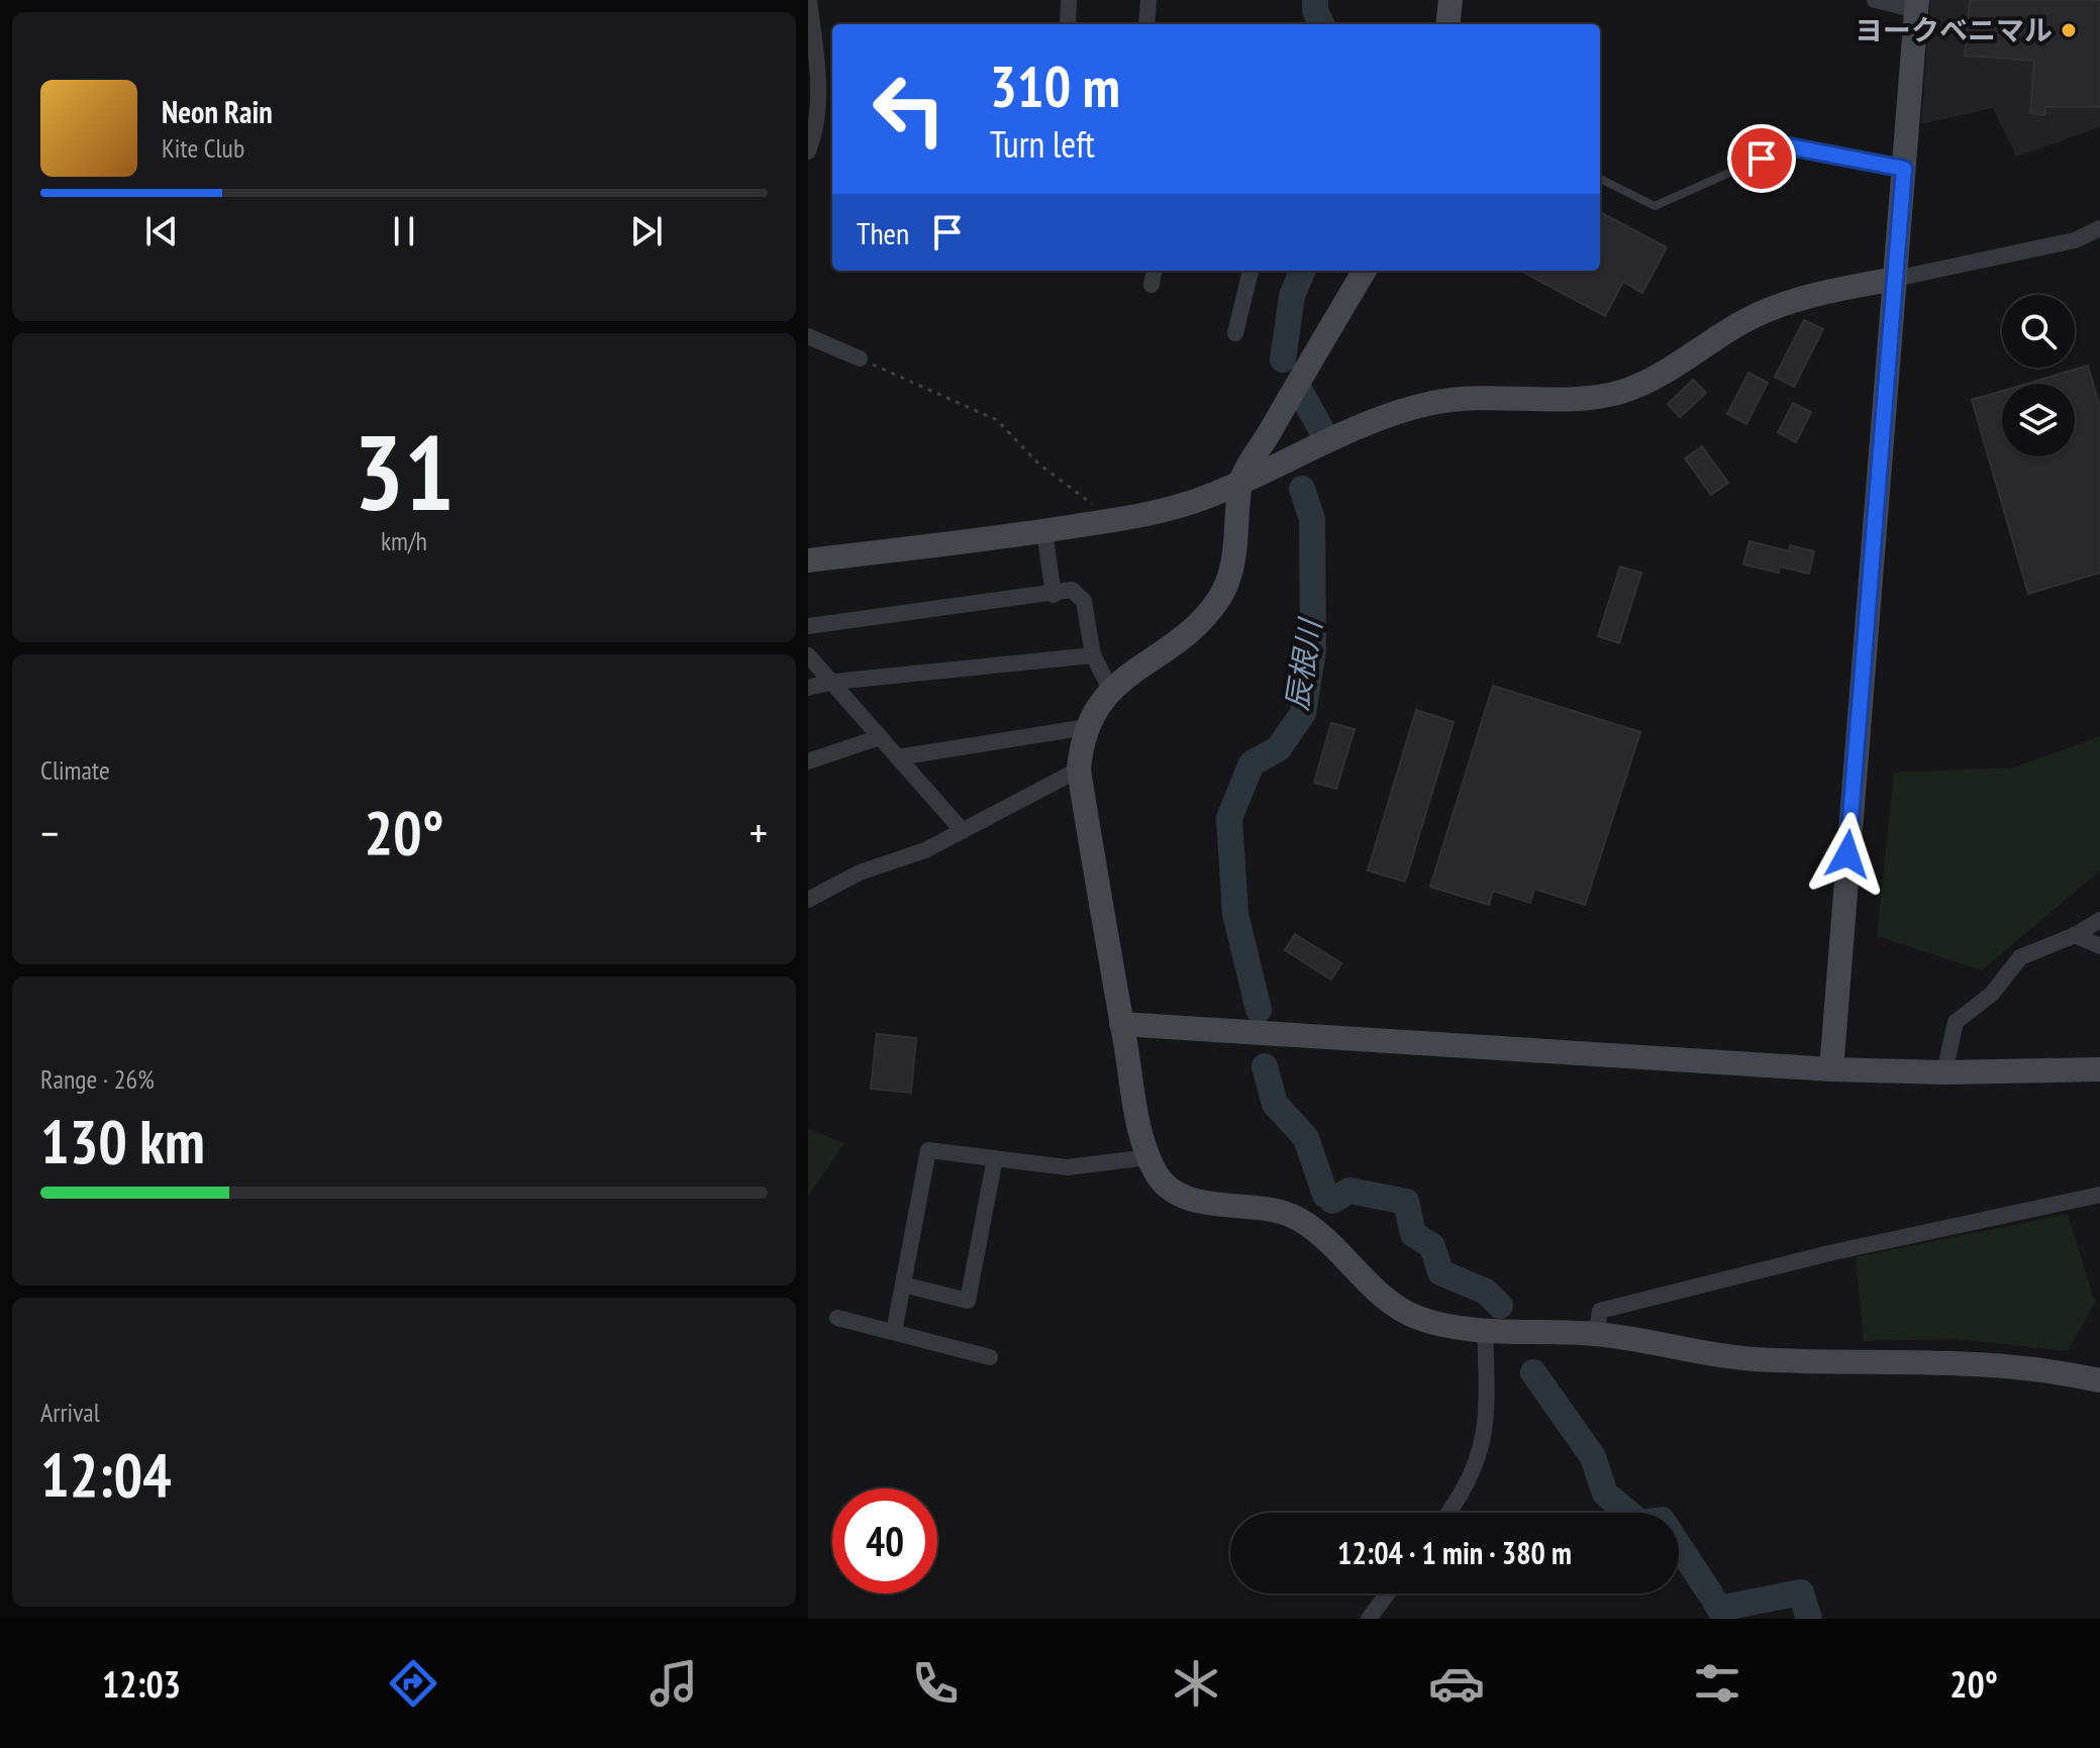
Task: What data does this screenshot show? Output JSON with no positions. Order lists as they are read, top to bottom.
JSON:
{
  "water": ["辰根川"],
  "places": ["ヨークベニマル"],
  "page": {
    "turn": ["310 m", "Turn left"],
    "song": ["Neon Rain", "Kite Club"],
    "then": "Then",
    "tile": [
      ["31", "km/h"],
      "Climate",
      ["Range · 26%", "130 km"],
      ["Arrival", "12:04"]
    ],
    "heat": ["−", "20°", "+"],
    "limit": "40",
    "trip": "12:04 · 1 min · 380 m",
    "tabs": ["12:03", "20°"]
  }
}
